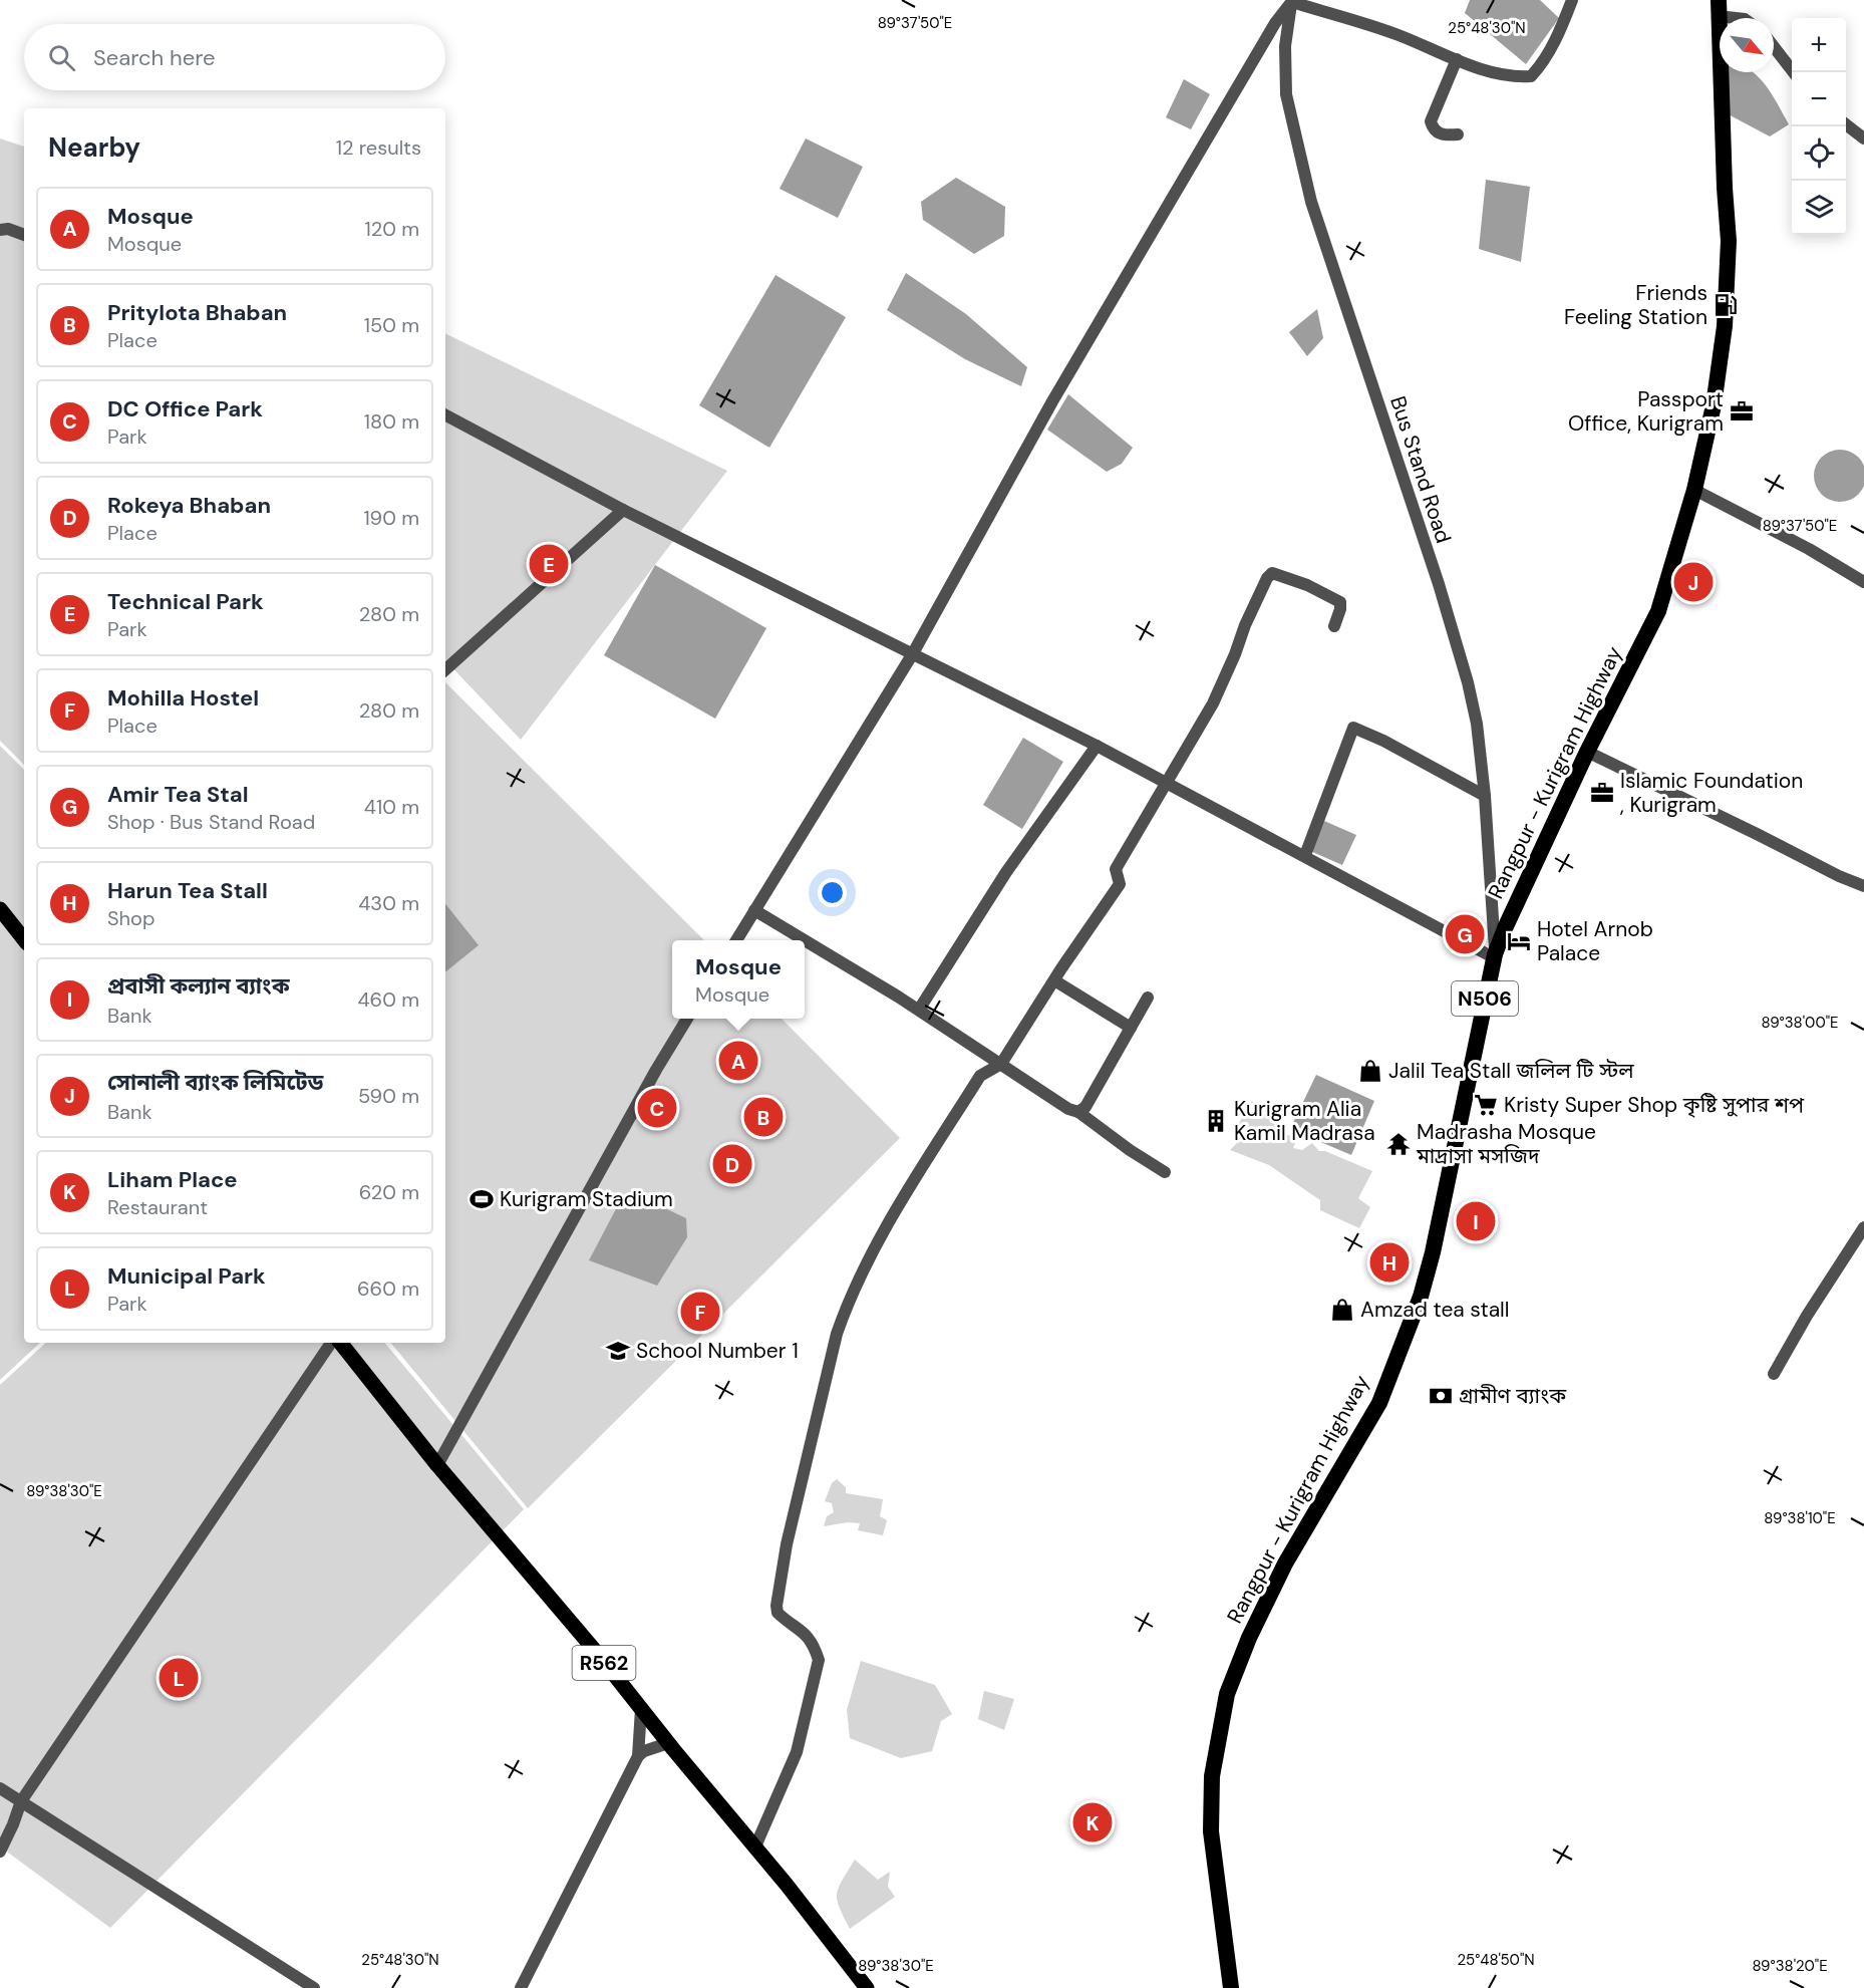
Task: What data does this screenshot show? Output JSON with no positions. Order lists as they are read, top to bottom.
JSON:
{
  "streets": {
    "highway": ["Rangpur - Kurigram Highway", "N506"],
    "main road": ["R562"],
    "street": ["Bus Stand Road"]
  },
  "crossings": [
    ["Bus Stand Road", "Rangpur - Kurigram Highway"]
  ],
  "places": {
    "fuel station": ["Friends Feeling Station"],
    "office": ["Passport Office, Kurigram", "Islamic Foundation , Kurigram"],
    "hotel": ["Hotel Arnob Palace"],
    "shop": ["Jalil Tea Stall জলিল টি স্টল", "Amzad tea stall"],
    "supermarket": ["Kristy Super Shop কৃষ্টি সুপার শপ"],
    "building": ["Kurigram Alia Kamil Madrasa"],
    "temple": ["Madrasha Mosque মাদ্রাসা মসজিদ"],
    "sports": ["Kurigram Stadium"],
    "school or university": ["School Number 1"],
    "bank": ["গ্রামীণ ব্যাংক"]
  },
  "north": "bottom right",
  "page": {
    "map_buttons": ["+", "−"],
    "search": "Search here",
    "heading": ["Nearby", "12 results"],
    "list": [
      {
        "mark": "A",
        "name": "Mosque",
        "note": "Mosque",
        "value": "120 m"
      },
      {
        "mark": "B",
        "name": "Pritylota Bhaban",
        "note": "Place",
        "value": "150 m"
      },
      {
        "mark": "C",
        "name": "DC Office Park",
        "note": "Park",
        "value": "180 m"
      },
      {
        "mark": "D",
        "name": "Rokeya Bhaban",
        "note": "Place",
        "value": "190 m"
      },
      {
        "mark": "E",
        "name": "Technical Park",
        "note": "Park",
        "value": "280 m"
      },
      {
        "mark": "F",
        "name": "Mohilla Hostel",
        "note": "Place",
        "value": "280 m"
      },
      {
        "mark": "G",
        "name": "Amir Tea Stal",
        "note": "Shop · Bus Stand Road",
        "value": "410 m"
      },
      {
        "mark": "H",
        "name": "Harun Tea Stall",
        "note": "Shop",
        "value": "430 m"
      },
      {
        "mark": "I",
        "name": "প্রবাসী কল্যান ব্যাংক",
        "note": "Bank",
        "value": "460 m"
      },
      {
        "mark": "J",
        "name": "সোনালী ব্যাংক লিমিটেড",
        "note": "Bank",
        "value": "590 m"
      },
      {
        "mark": "K",
        "name": "Liham Place",
        "note": "Restaurant",
        "value": "620 m"
      },
      {
        "mark": "L",
        "name": "Municipal Park",
        "note": "Park",
        "value": "660 m"
      }
    ],
    "pins": [
      "E",
      "J",
      "G",
      "A",
      "C",
      "B",
      "D",
      "I",
      "H",
      "F",
      "L",
      "K"
    ],
    "popup": ["Mosque", "Mosque"]
  },
  "coordinates": [
    "89°37'50\"E",
    "25°48'30\"N",
    "89°38'00\"E",
    "89°38'30\"E",
    "89°38'10\"E",
    "25°48'50\"N",
    "89°38'20\"E"
  ]
}
